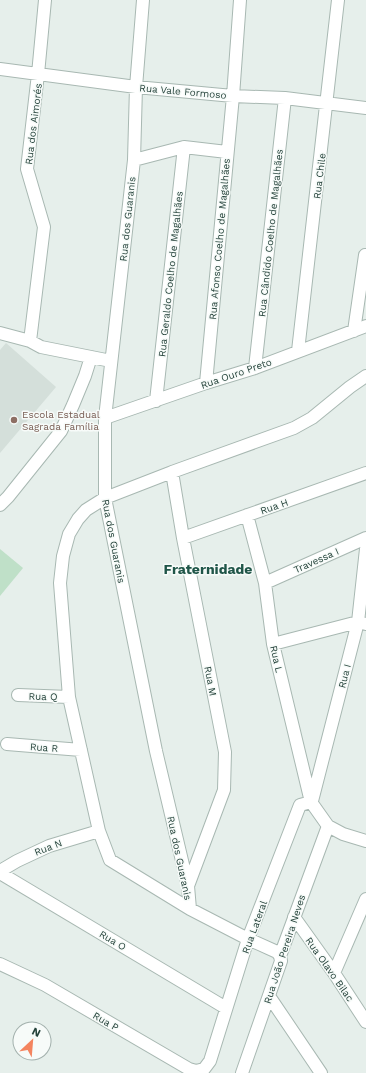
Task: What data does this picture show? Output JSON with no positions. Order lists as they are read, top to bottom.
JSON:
{
  "streets": {
    "street": [
      "Rua Vale Formoso",
      "Rua dos Aimorés",
      "Rua Chile",
      "Rua dos Guaranis",
      "Rua Cândido Coelho de Magalhães",
      "Rua Afonso Coelho de Magalhães",
      "Rua Geraldo Coelho de Magalhães",
      "Rua Ouro Preto",
      "Rua H",
      "Travessa I",
      "Rua L",
      "Rua I",
      "Rua M",
      "Rua Q",
      "Rua R",
      "Rua N",
      "Rua Lateral",
      "Rua O",
      "Rua João Pereira Neves",
      "Rua Olavo Bilac",
      "Rua P"
    ]
  },
  "crossings": [
    ["Rua Vale Formoso", "Rua dos Aimorés"],
    ["Rua Vale Formoso", "Rua Chile"],
    ["Rua Vale Formoso", "Rua dos Guaranis"],
    ["Rua Vale Formoso", "Rua Cândido Coelho de Magalhães"],
    ["Rua Vale Formoso", "Rua Afonso Coelho de Magalhães"],
    ["Rua Chile", "Rua Ouro Preto"],
    ["Rua dos Guaranis", "Rua Ouro Preto"],
    ["Rua dos Guaranis", "Rua M"],
    ["Rua Cândido Coelho de Magalhães", "Rua Ouro Preto"],
    ["Rua Afonso Coelho de Magalhães", "Rua Ouro Preto"],
    ["Rua Geraldo Coelho de Magalhães", "Rua Ouro Preto"],
    ["Rua H", "Rua L"],
    ["Rua H", "Rua M"],
    ["Travessa I", "Rua L"],
    ["Rua L", "Rua I"],
    ["Rua L", "Rua Lateral"],
    ["Rua I", "Rua Lateral"],
    ["Rua N", "Rua O"],
    ["Rua Lateral", "Rua O"],
    ["Rua Lateral", "Rua P"],
    ["Rua João Pereira Neves", "Rua Olavo Bilac"]
  ],
  "districts": ["Fraternidade"],
  "places": ["Escola Estadual Sagrada Família"],
  "north": "top right"
}
